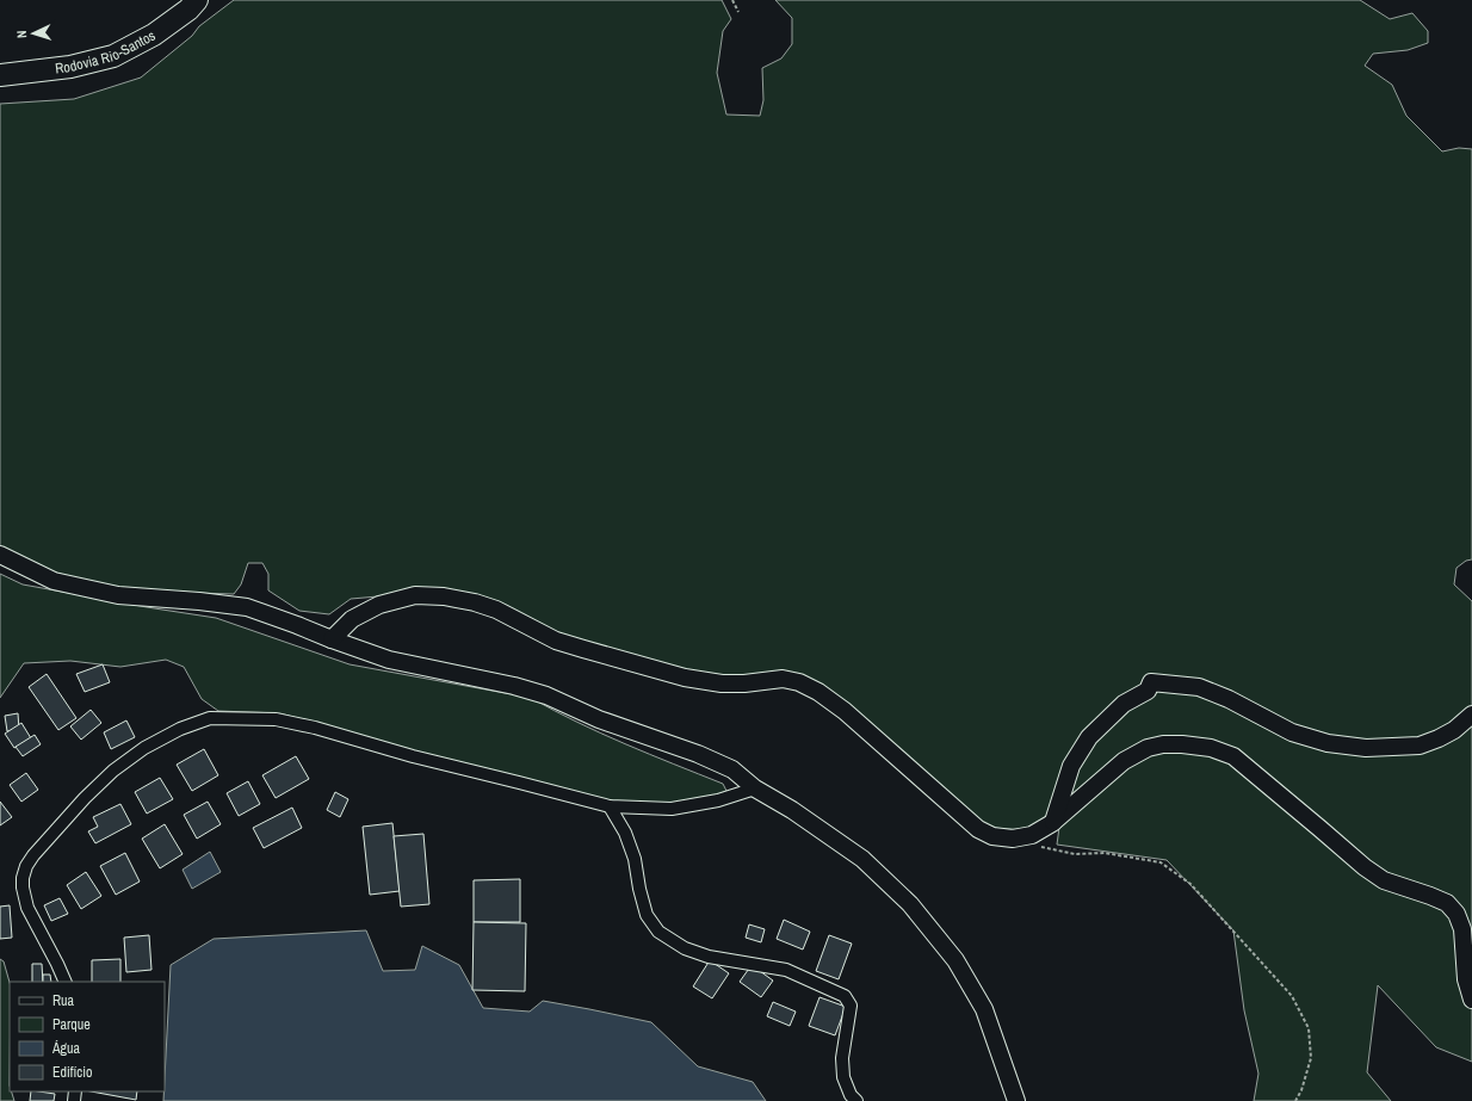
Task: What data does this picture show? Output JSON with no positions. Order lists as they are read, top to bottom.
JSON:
{
  "streets": {
    "highway": ["Rodovia Rio-Santos"]
  },
  "legend": [
    "Rua",
    "Parque",
    "Água",
    "Edifício"
  ],
  "north": "left"
}
